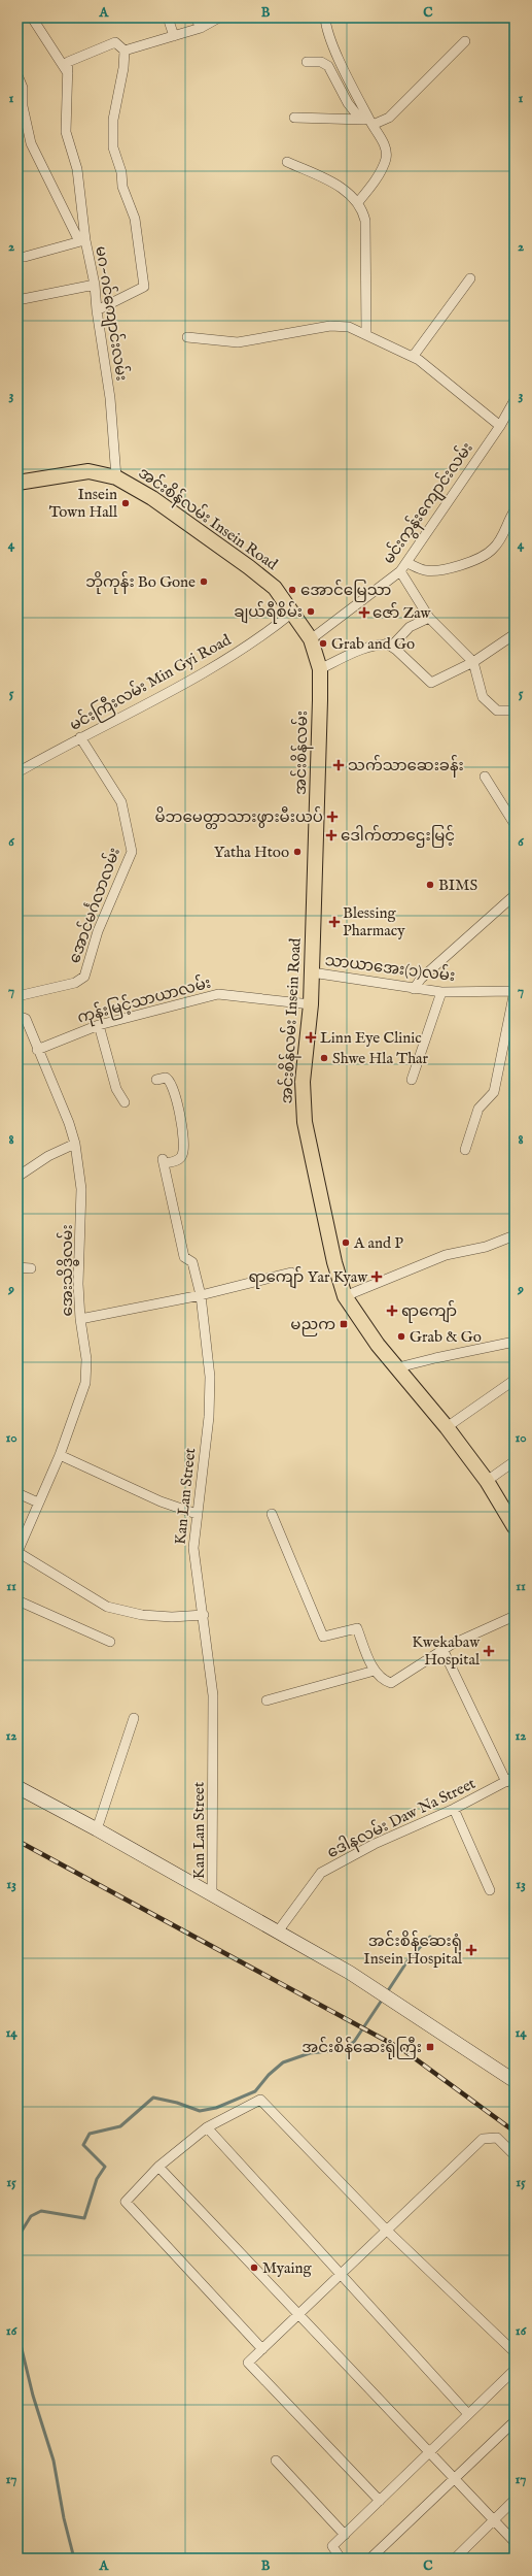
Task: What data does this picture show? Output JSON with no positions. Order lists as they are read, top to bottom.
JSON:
{
  "streets": {
    "main road": ["အင်းစိန်လမ်း Insein Road", "အင်းစိန်လမ်း"],
    "street": [
      "မဂ~ဂင်ကျောင်းလမ်း",
      "မင်းကွန်းကျောင်းလမ်း",
      "မင်းကြီးလမ်း Min Gyi Road",
      "အောင်မင်္ဂလာလမ်း",
      "သာယာအေး(၁)လမ်း",
      "ကုန်းမြင့်သာယာလမ်း",
      "အေးသိဒ္ဓိလမ်း",
      "Kan Lan Street",
      "ဒေါနလမ်း Daw Na Street"
    ]
  },
  "crossings": [
    ["မဂ~ဂင်ကျောင်းလမ်း", "အင်းစိန်လမ်း Insein Road"],
    ["မင်းကွန်းကျောင်းလမ်း", "အင်းစိန်လမ်း"],
    ["အင်းစိန်လမ်း Insein Road", "မင်းကြီးလမ်း Min Gyi Road"],
    ["အင်းစိန်လမ်း Insein Road", "အင်းစိန်လမ်း"],
    ["အင်းစိန်လမ်း Insein Road", "သာယာအေး(၁)လမ်း"],
    ["အင်းစိန်လမ်း Insein Road", "ကုန်းမြင့်သာယာလမ်း"],
    ["မင်းကြီးလမ်း Min Gyi Road", "အင်းစိန်လမ်း"],
    ["မင်းကြီးလမ်း Min Gyi Road", "အောင်မင်္ဂလာလမ်း"],
    ["ကုန်းမြင့်သာယာလမ်း", "အေးသိဒ္ဓိလမ်း"]
  ],
  "places": {
    "other": [
      "Insein Town Hall",
      "ဘိုကုန်း Bo Gone",
      "အောင်မြေသာ",
      "ချယ်ရီစိမ်း",
      "Grab and Go",
      "Yatha Htoo",
      "BIMS",
      "Shwe Hla Thar",
      "A and P",
      "Grab & Go",
      "Myaing"
    ],
    "health": [
      "ဇော် Zaw",
      "သက်သာဆေးခန်း",
      "မိဘမေတ္တာသားဖွားမီးယပ်",
      "ဒေါက်တာဌေးမြင့်",
      "Blessing Pharmacy",
      "Linn Eye Clinic",
      "ရာကျော် Yar Kyaw",
      "ရာကျော်",
      "Kwekabaw Hospital",
      "အင်းစိန်ဆေးရုံ Insein Hospital"
    ],
    "transit": ["မညက", "အင်းစိန်ဆေးရုံကြီး"]
  },
  "grid": {
    "columns": ["A", "B", "C"],
    "rows": [
      "1",
      "2",
      "3",
      "4",
      "5",
      "6",
      "7",
      "8",
      "9",
      "10",
      "11",
      "12",
      "13",
      "14",
      "15",
      "16",
      "17"
    ]
  }
}
